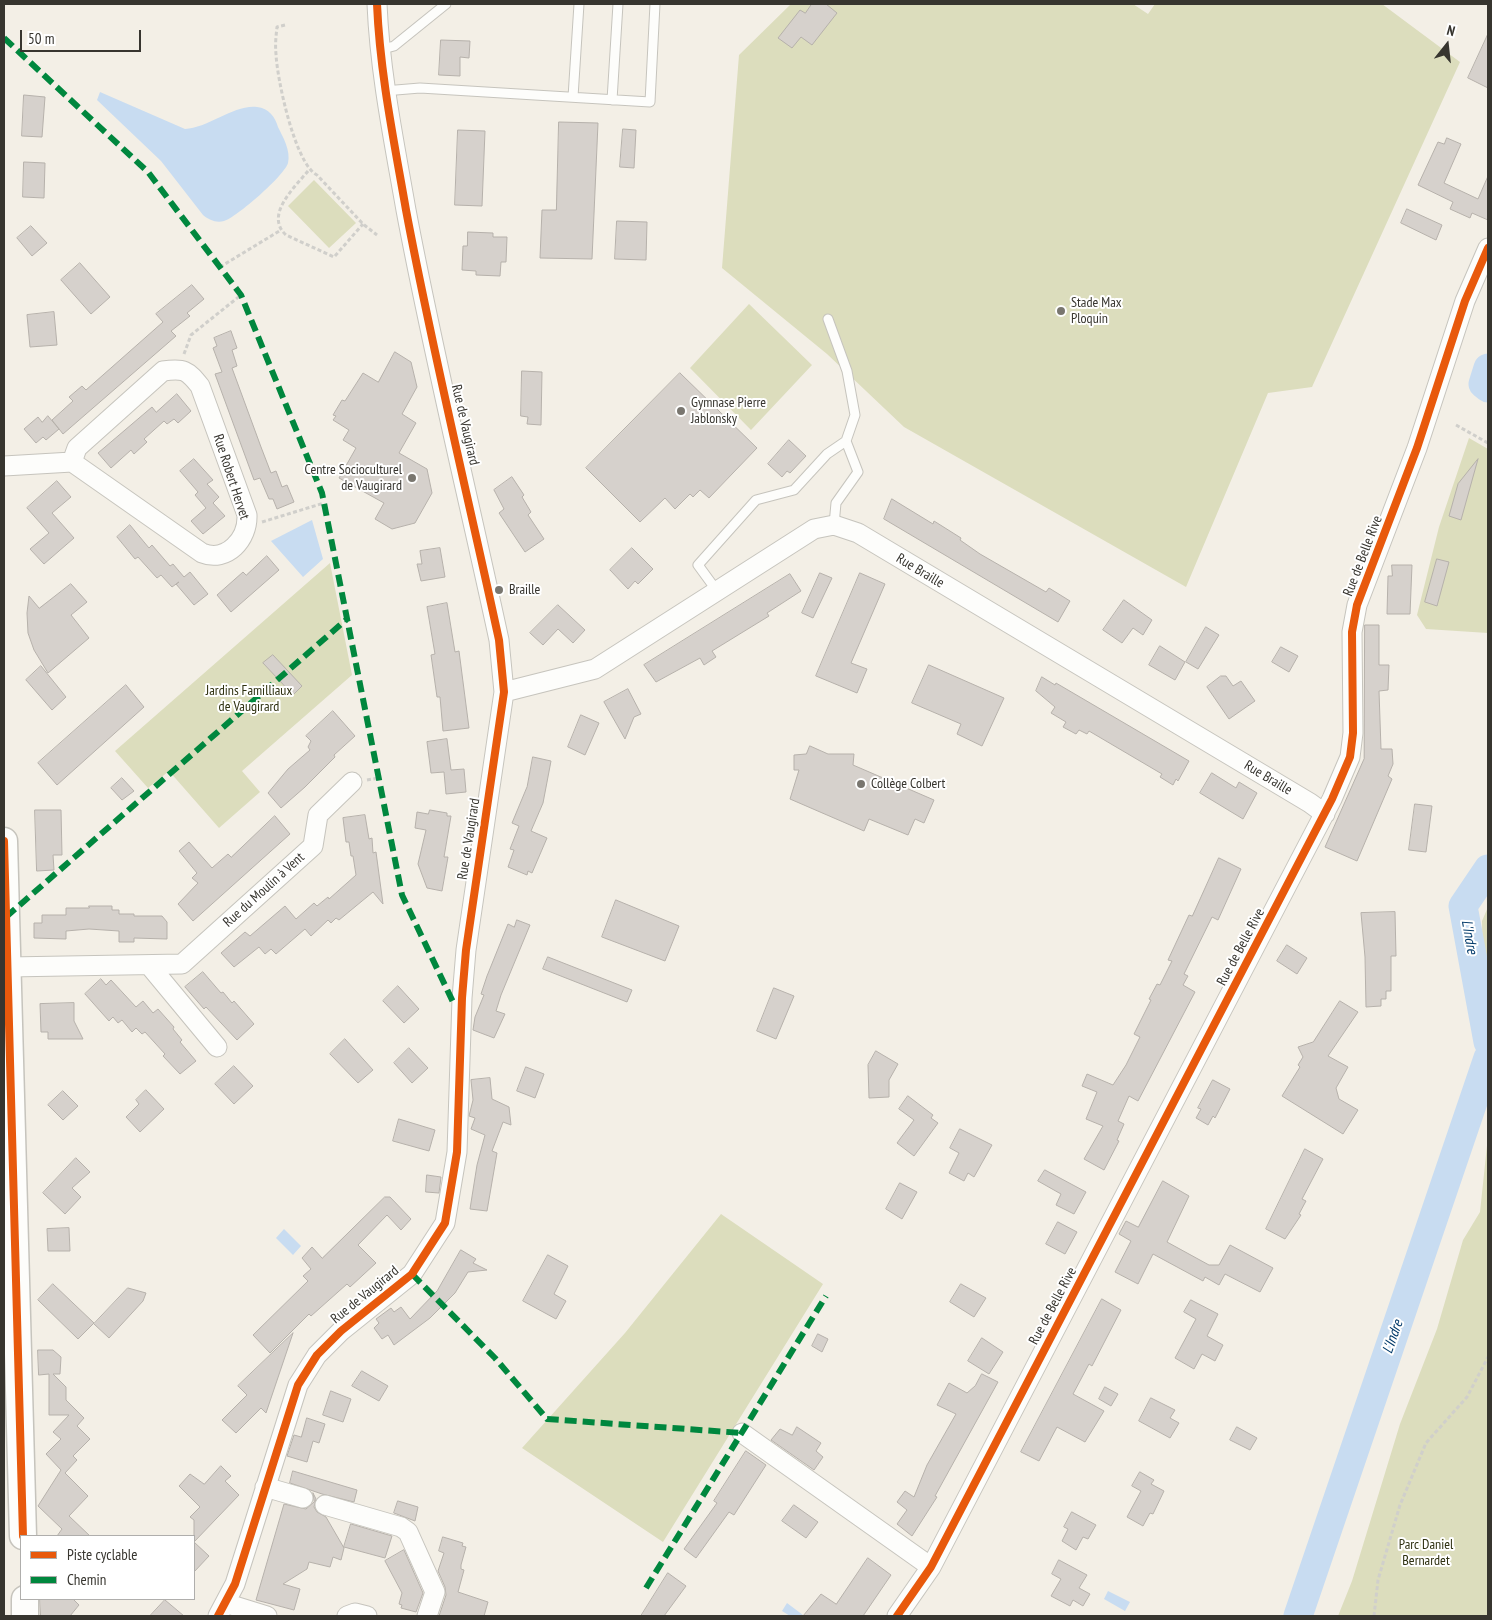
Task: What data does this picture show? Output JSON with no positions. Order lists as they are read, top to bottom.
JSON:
{
  "streets": {
    "street": [
      "Rue de Vaugirard",
      "Rue Robert Hervet",
      "Rue de Belle Rive",
      "Rue Braille",
      "Rue du Moulin à Vent"
    ]
  },
  "crossings": [
    ["Rue de Belle Rive", "Rue Braille"]
  ],
  "water": ["L'Indre"],
  "parks": ["Jardins Familliaux de Vaugirard", "Parc Daniel Bernardet"],
  "places": [
    "Stade Max Ploquin",
    "Gymnase Pierre Jablonsky",
    "Centre Socioculturel de Vaugirard",
    "Braille",
    "Collège Colbert"
  ],
  "legend": ["Piste cyclable", "Chemin"],
  "scale_bar": "50 m",
  "north": "top"
}
